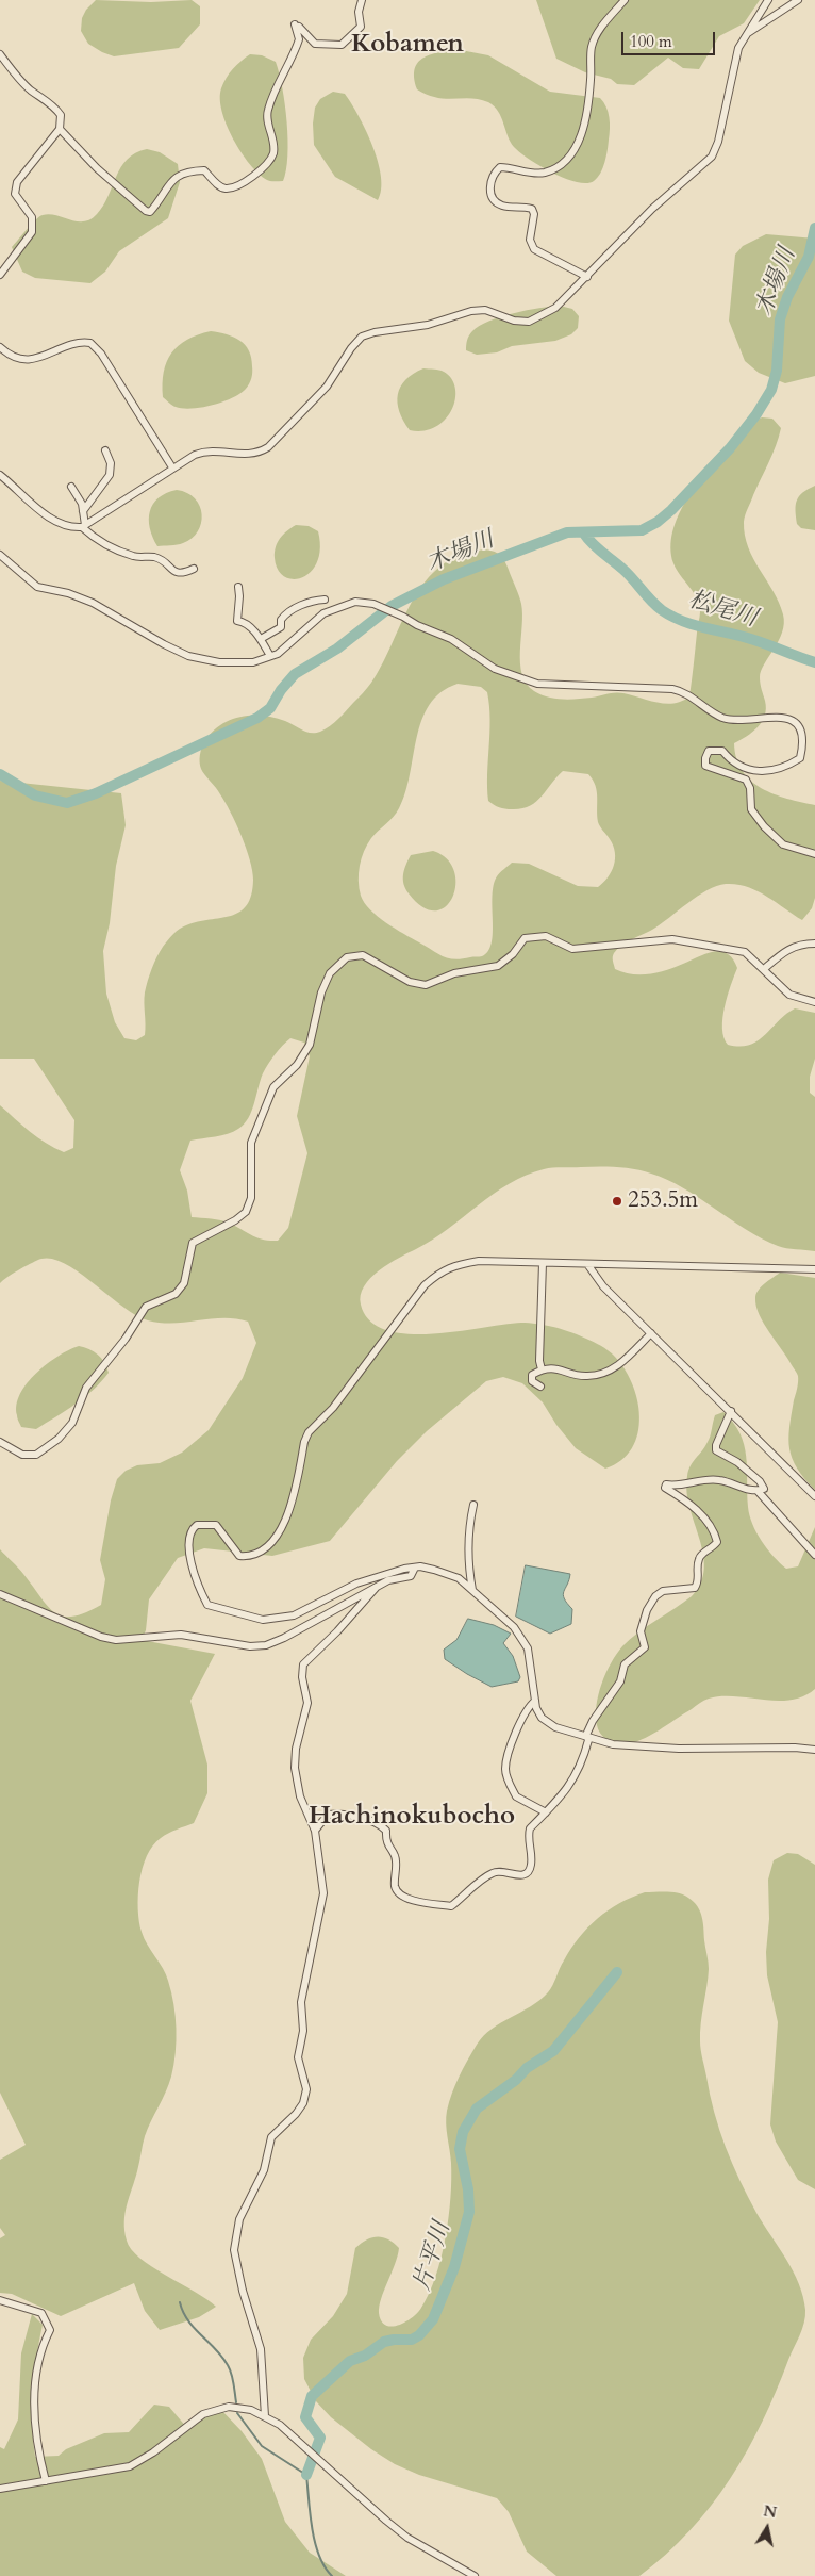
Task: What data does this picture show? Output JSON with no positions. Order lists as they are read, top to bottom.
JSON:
{
  "districts": ["Kobamen", "Hachinokubocho"],
  "water": ["木場川", "松尾川", "片平川"],
  "places": ["253.5m"],
  "scale_bar": "100 m",
  "north": "top"
}
